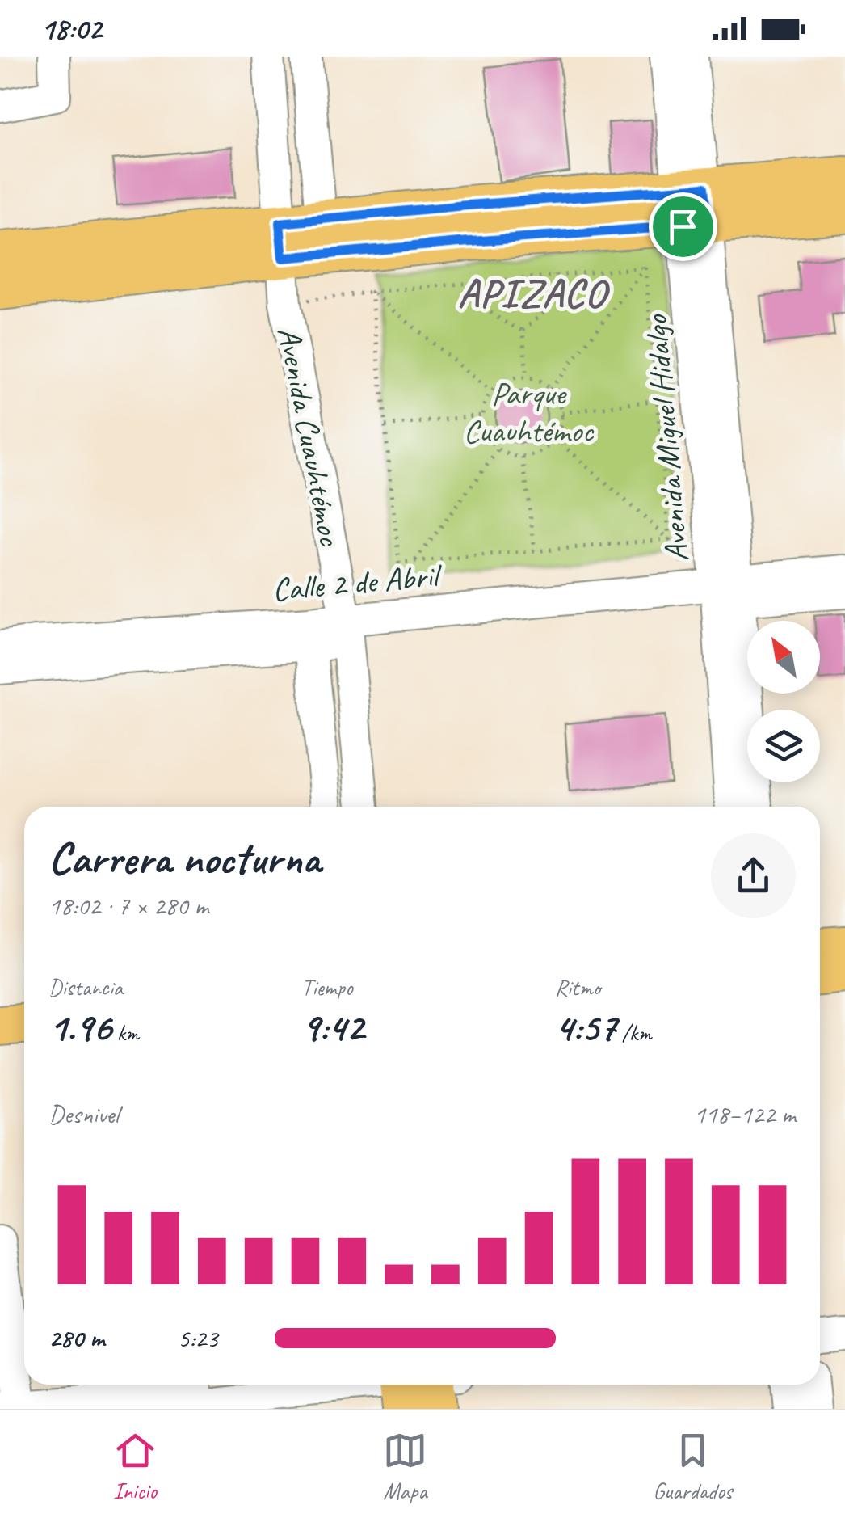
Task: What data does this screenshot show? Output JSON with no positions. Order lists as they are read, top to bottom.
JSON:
{
  "streets": {
    "street": ["Avenida Cuauhtémoc", "Avenida Miguel Hidalgo", "Calle 2 de Abril"]
  },
  "crossings": [
    ["Avenida Cuauhtémoc", "Calle 2 de Abril"],
    ["Avenida Miguel Hidalgo", "Calle 2 de Abril"]
  ],
  "districts": ["APIZACO"],
  "parks": ["Parque Cuauhtémoc"],
  "north": "top left",
  "page": {
    "status": "18:02",
    "heading": ["Carrera nocturna", "18:02 · 7 × 280 m"],
    "stats": [
      ["Distancia", "1.96 km"],
      ["Tiempo", "9:42"],
      ["Ritmo", "4:57 /km"]
    ],
    "chart": ["Desnivel", "118–122 m"],
    "list": [
      {
        "name": "280 m",
        "note": "5:23"
      }
    ],
    "tabs": ["Inicio", "Mapa", "Guardados"]
  }
}
